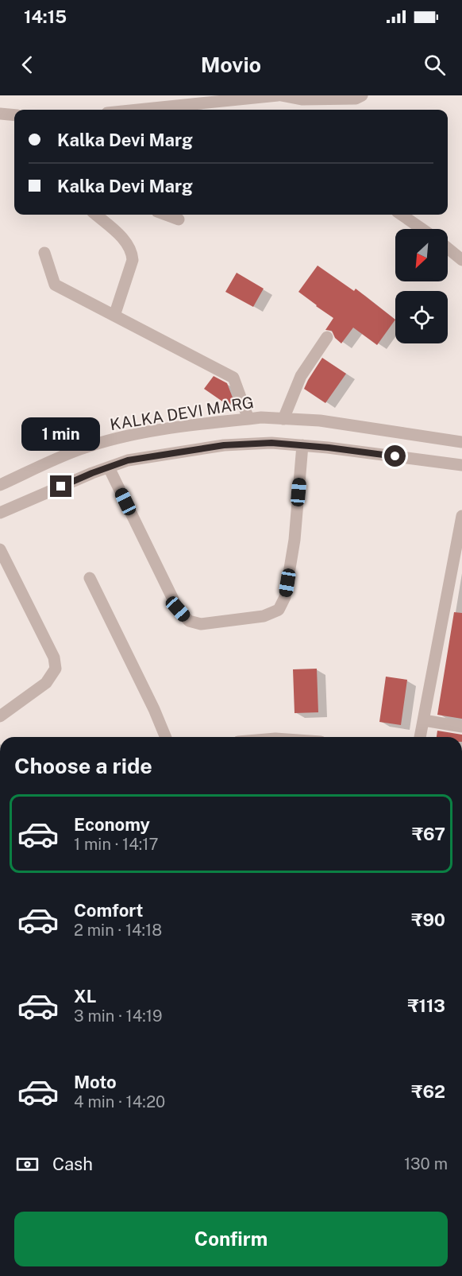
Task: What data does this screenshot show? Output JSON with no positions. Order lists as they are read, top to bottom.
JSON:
{
  "streets": {
    "street": ["KALKA DEVI MARG"]
  },
  "north": "bottom left",
  "page": {
    "status": "14:15",
    "header": "Movio",
    "banner": ["Kalka Devi Marg", "Kalka Devi Marg"],
    "bubble": "1 min",
    "heading": "Choose a ride",
    "list": [
      {
        "name": "Economy",
        "note": "1 min · 14:17",
        "value": "₹67"
      },
      {
        "name": "Comfort",
        "note": "2 min · 14:18",
        "value": "₹90"
      },
      {
        "name": "XL",
        "note": "3 min · 14:19",
        "value": "₹113"
      },
      {
        "name": "Moto",
        "note": "4 min · 14:20",
        "value": "₹62"
      }
    ],
    "pay": ["Cash", "130 m"],
    "buttons": "Confirm"
  }
}
